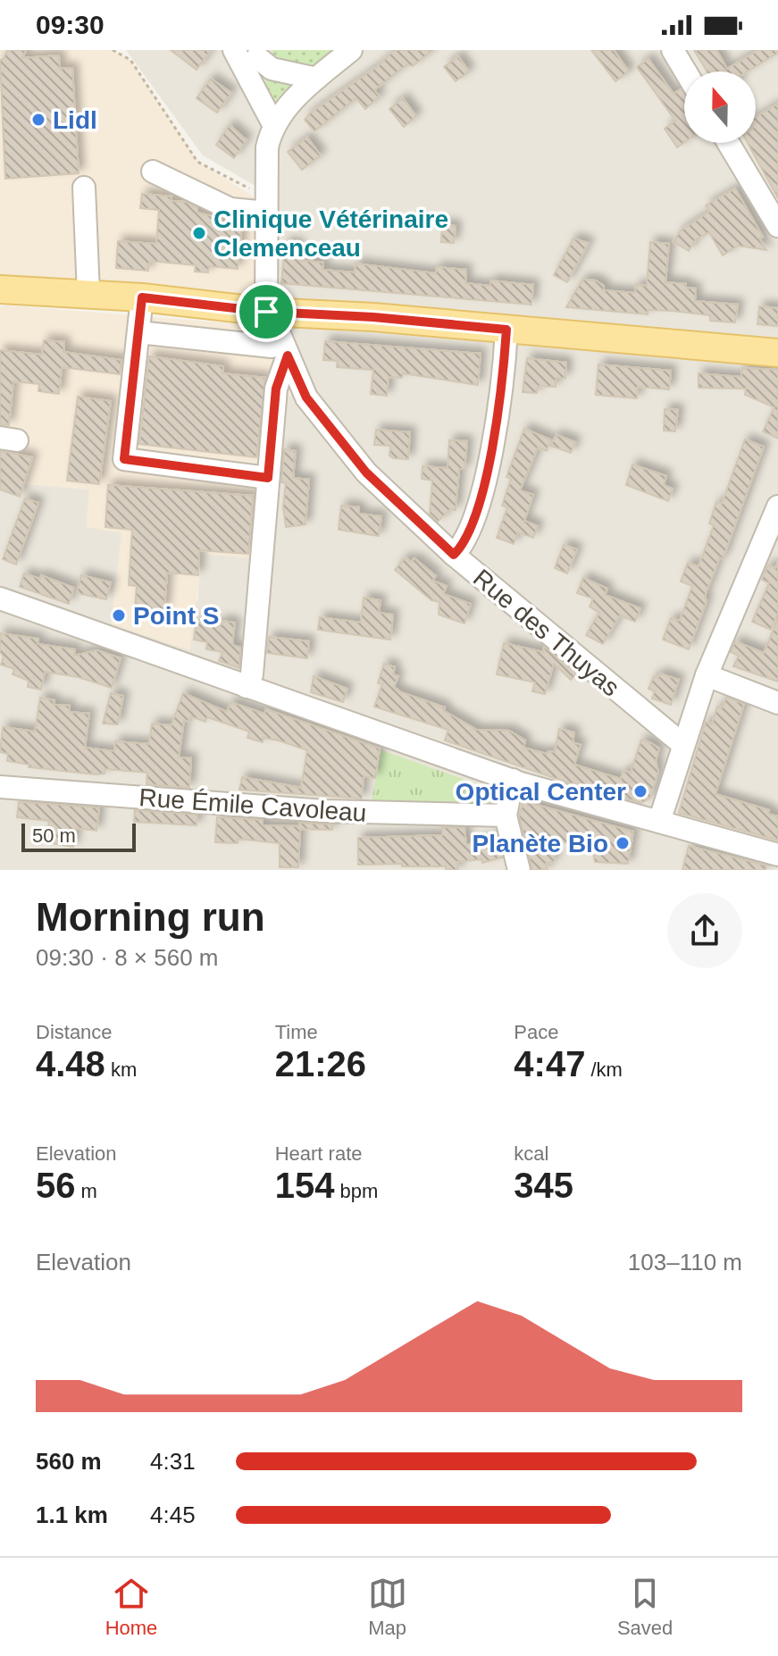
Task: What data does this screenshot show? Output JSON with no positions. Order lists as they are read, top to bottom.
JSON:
{
  "streets": {
    "street": ["Rue des Thuyas", "Rue Émile Cavoleau"]
  },
  "places": [
    "Lidl",
    "Clinique Vétérinaire Clemenceau",
    "Point S",
    "Optical Center",
    "Planète Bio"
  ],
  "scale_bar": "50 m",
  "north": "top",
  "page": {
    "status": "09:30",
    "scale": "50 m",
    "heading": ["Morning run", "09:30 · 8 × 560 m"],
    "stats": [
      ["Distance", "4.48 km"],
      ["Time", "21:26"],
      ["Pace", "4:47 /km"],
      ["Elevation", "56 m"],
      ["Heart rate", "154 bpm"],
      ["kcal", "345"]
    ],
    "chart": ["Elevation", "103–110 m"],
    "list": [
      {
        "name": "560 m",
        "note": "4:31"
      },
      {
        "name": "1.1 km",
        "note": "4:45"
      }
    ],
    "tabs": ["Home", "Map", "Saved"]
  }
}
